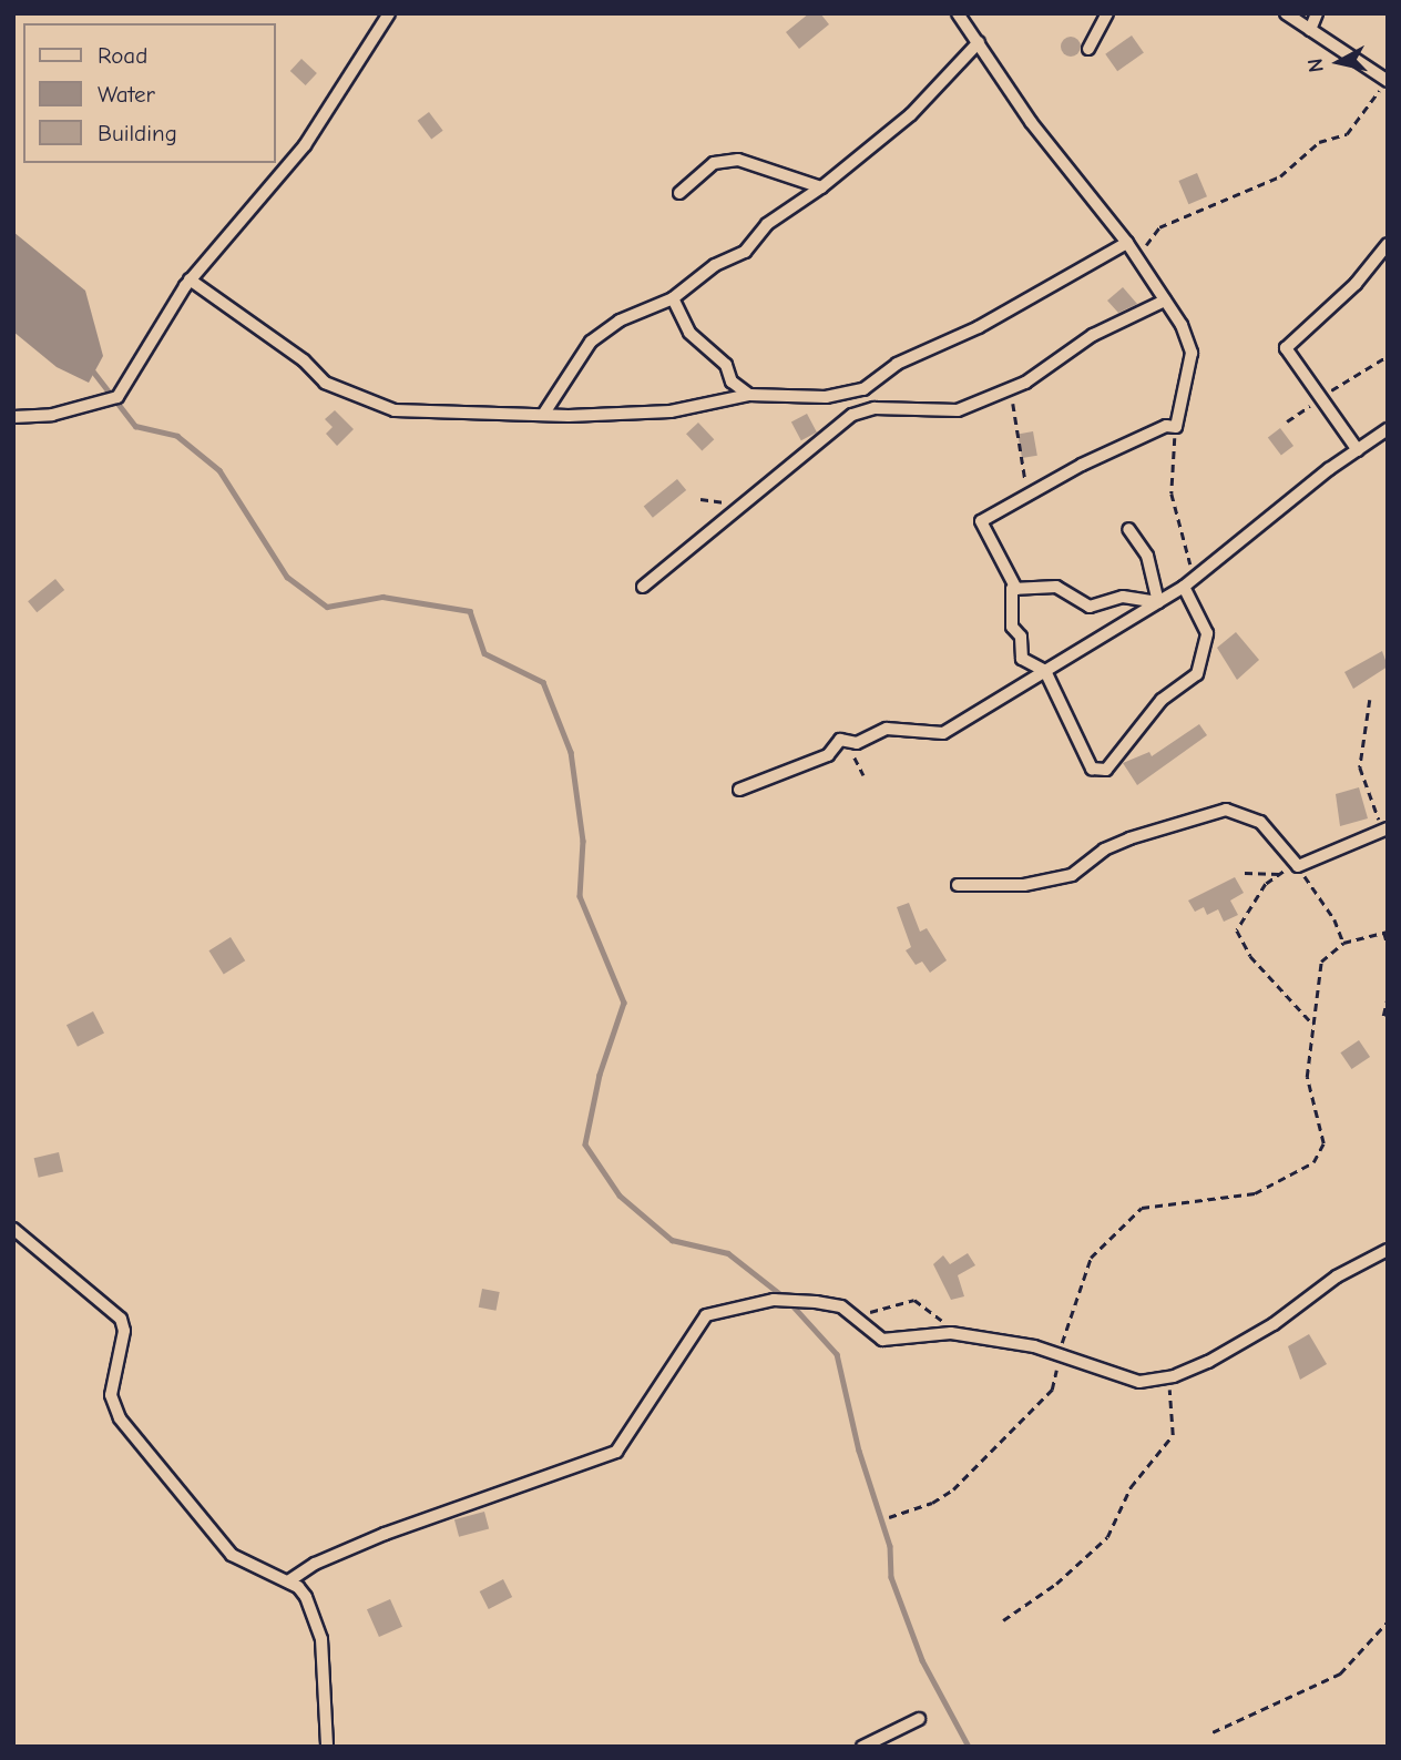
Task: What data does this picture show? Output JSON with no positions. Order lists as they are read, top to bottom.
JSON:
{
  "legend": ["Road", "Water", "Building"],
  "north": "left"
}
